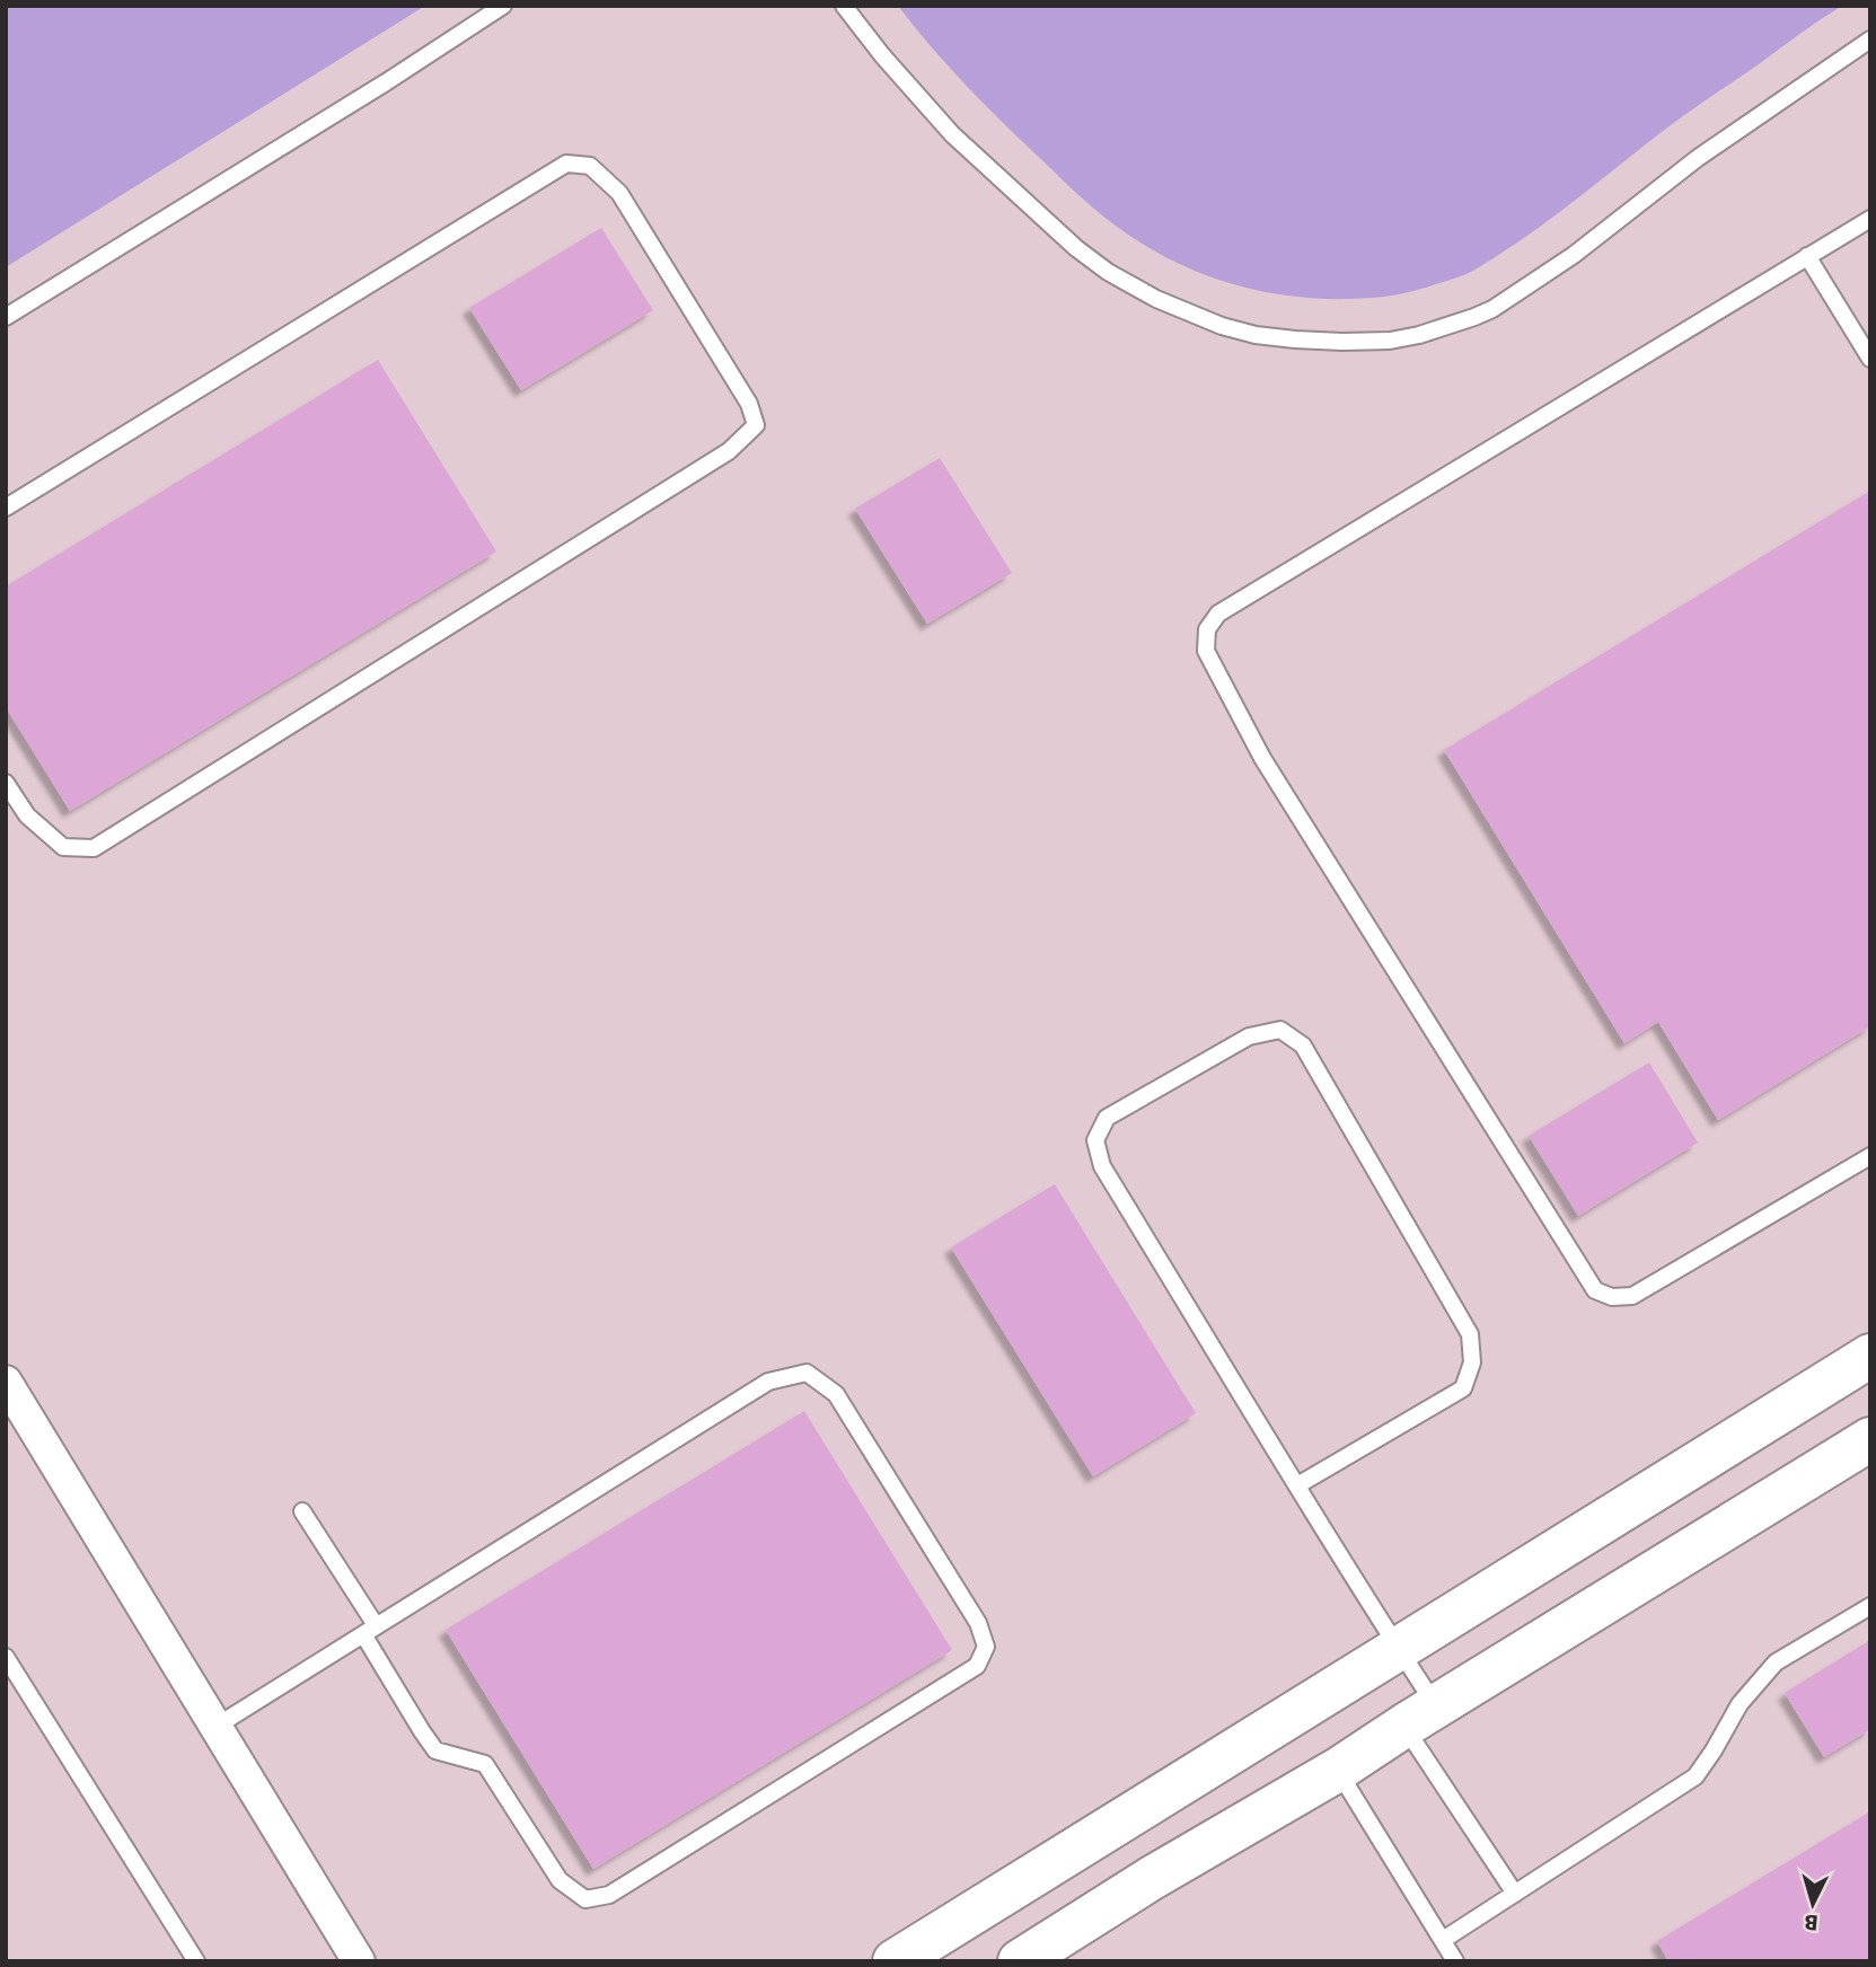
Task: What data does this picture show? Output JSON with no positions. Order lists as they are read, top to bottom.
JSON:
{
  "north": "bottom"
}
